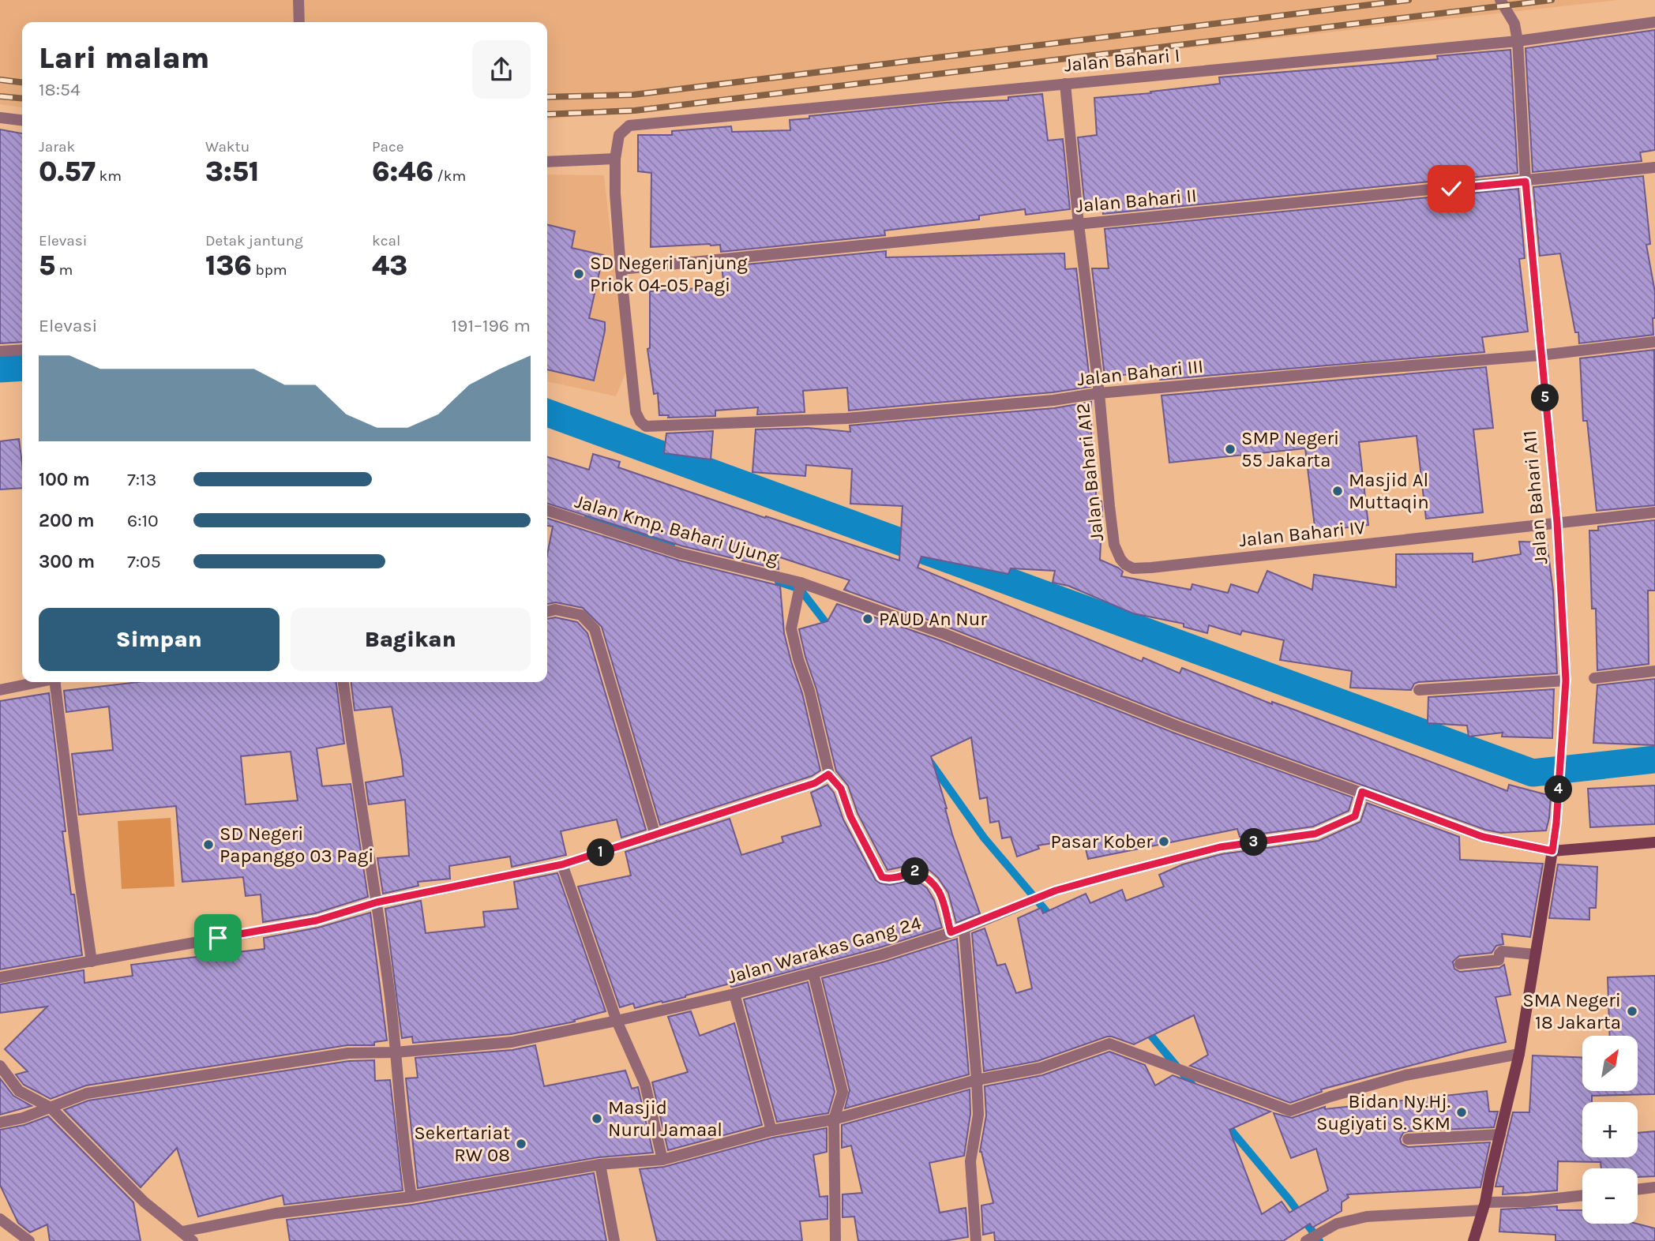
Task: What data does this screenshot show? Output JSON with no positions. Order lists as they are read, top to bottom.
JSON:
{
  "streets": {
    "street": [
      "Jalan Bahari I",
      "Jalan Bahari II",
      "Jalan Bahari III",
      "Jalan Bahari A12",
      "Jalan Bahari A11",
      "Jalan Kmp. Bahari Ujung",
      "Jalan Bahari IV",
      "Jalan Warakas Gang 24"
    ]
  },
  "crossings": [
    ["Jalan Bahari I", "Jalan Bahari II"],
    ["Jalan Bahari I", "Jalan Bahari III"],
    ["Jalan Bahari I", "Jalan Bahari A12"],
    ["Jalan Bahari I", "Jalan Bahari A11"],
    ["Jalan Bahari II", "Jalan Bahari A12"],
    ["Jalan Bahari II", "Jalan Bahari A11"],
    ["Jalan Bahari III", "Jalan Bahari A12"],
    ["Jalan Bahari III", "Jalan Bahari A11"],
    ["Jalan Bahari A12", "Jalan Bahari IV"],
    ["Jalan Bahari A11", "Jalan Kmp. Bahari Ujung"],
    ["Jalan Bahari A11", "Jalan Bahari IV"],
    ["Jalan Kmp. Bahari Ujung", "Jalan Warakas Gang 24"]
  ],
  "places": [
    "SD Negeri Tanjung Priok 04-05 Pagi",
    "SMP Negeri 55 Jakarta",
    "Masjid Al Muttaqin",
    "PAUD An Nur",
    "Pasar Kober",
    "SD Negeri Papanggo 03 Pagi",
    "SMA Negeri 18 Jakarta",
    "Bidan Ny.Hj. Sugiyati S. SKM",
    "Masjid Nurul Jamaal",
    "Sekertariat RW 08"
  ],
  "north": "top right",
  "page": {
    "heading": ["Lari malam", "18:54"],
    "stats": [
      ["Jarak", "0.57 km"],
      ["Waktu", "3:51"],
      ["Pace", "6:46 /km"],
      ["Elevasi", "5 m"],
      ["Detak jantung", "136 bpm"],
      ["kcal", "43"]
    ],
    "chart": ["Elevasi", "191–196 m"],
    "pins": [
      "5",
      "4",
      "3",
      "1",
      "2"
    ],
    "list": [
      {
        "name": "100 m",
        "note": "7:13"
      },
      {
        "name": "200 m",
        "note": "6:10"
      },
      {
        "name": "300 m",
        "note": "7:05"
      }
    ],
    "buttons": ["Simpan", "Bagikan"],
    "map_buttons": ["+", "−"]
  }
}
